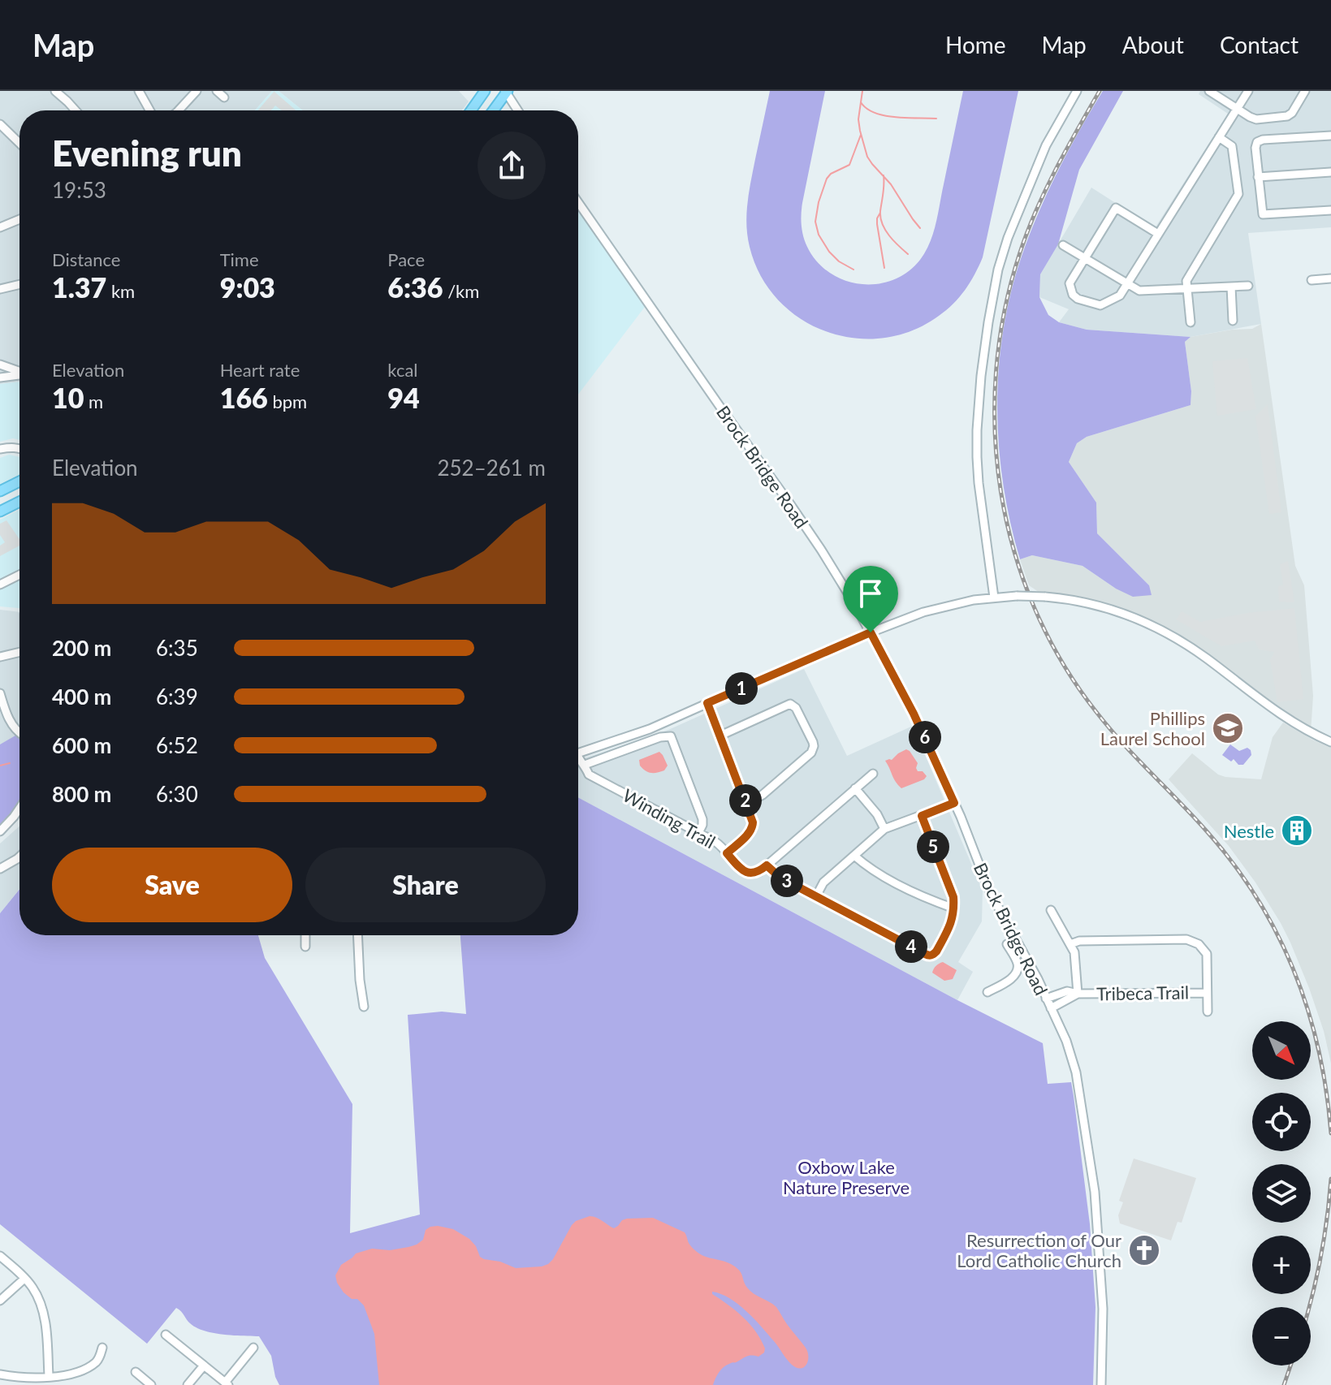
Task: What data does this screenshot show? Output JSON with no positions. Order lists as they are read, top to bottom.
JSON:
{
  "streets": {
    "street": ["Brock Bridge Road", "Winding Trail", "Tribeca Trail"]
  },
  "crossings": [
    ["Brock Bridge Road", "Tribeca Trail"]
  ],
  "parks": ["Oxbow Lake Nature Preserve"],
  "places": {
    "school or university": ["Phillips Laurel School"],
    "building": ["Nestle"],
    "church": ["Resurrection of Our Lord Catholic Church"]
  },
  "north": "bottom right",
  "page": {
    "header": "Map",
    "nav": [
      "Home",
      "Map",
      "About",
      "Contact"
    ],
    "heading": ["Evening run", "19:53"],
    "stats": [
      ["Distance", "1.37 km"],
      ["Time", "9:03"],
      ["Pace", "6:36 /km"],
      ["Elevation", "10 m"],
      ["Heart rate", "166 bpm"],
      ["kcal", "94"]
    ],
    "chart": ["Elevation", "252–261 m"],
    "list": [
      {
        "name": "200 m",
        "note": "6:35"
      },
      {
        "name": "400 m",
        "note": "6:39"
      },
      {
        "name": "600 m",
        "note": "6:52"
      },
      {
        "name": "800 m",
        "note": "6:30"
      }
    ],
    "pins": [
      "1",
      "6",
      "2",
      "5",
      "3",
      "4"
    ],
    "buttons": ["Save", "Share"],
    "map_buttons": ["+", "−"]
  }
}
